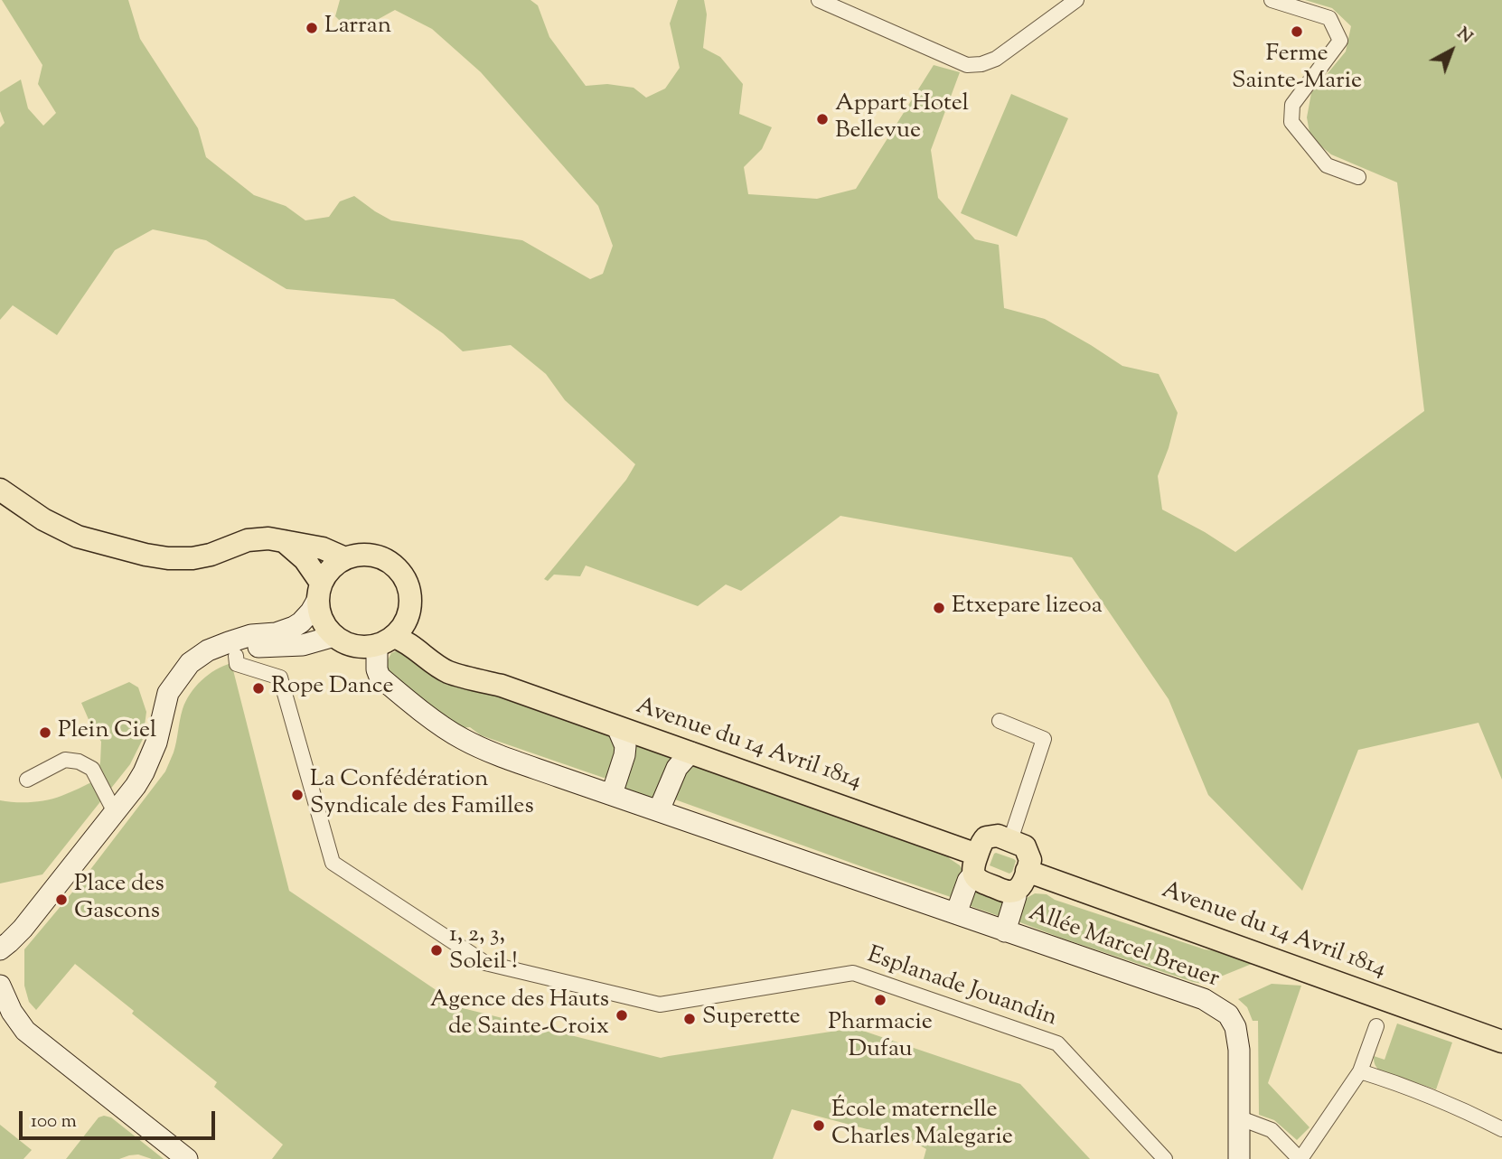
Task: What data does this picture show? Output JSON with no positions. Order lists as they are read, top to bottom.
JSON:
{
  "streets": {
    "main road": ["Avenue du 14 Avril 1814"],
    "street": ["Allée Marcel Breuer", "Esplanade Jouandin"]
  },
  "crossings": [
    ["Avenue du 14 Avril 1814", "Allée Marcel Breuer"]
  ],
  "places": [
    "Larran",
    "Ferme Sainte-Marie",
    "Appart Hotel Bellevue",
    "Etxepare lizeoa",
    "Rope Dance",
    "Plein Ciel",
    "La Confédération Syndicale des Familles",
    "Place des Gascons",
    "1, 2, 3, Soleil !",
    "Pharmacie Dufau",
    "Agence des Hauts de Sainte-Croix",
    "Superette",
    "École maternelle Charles Malegarie"
  ],
  "scale_bar": "100 m",
  "north": "top right"
}
